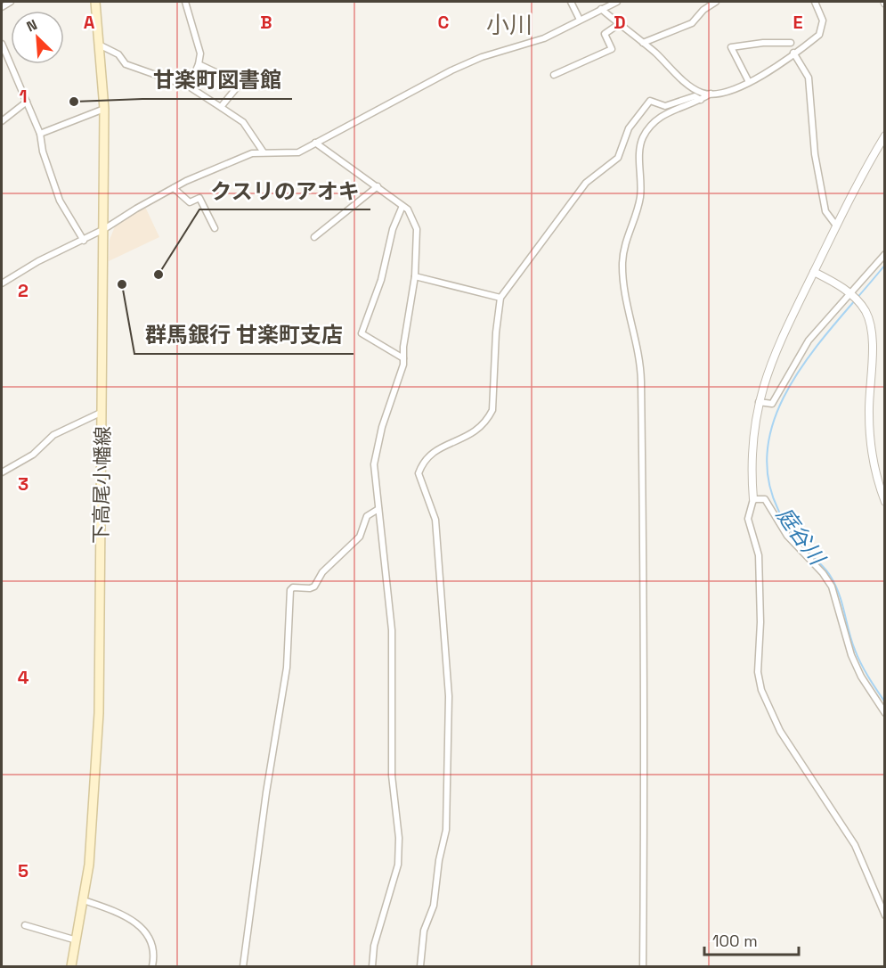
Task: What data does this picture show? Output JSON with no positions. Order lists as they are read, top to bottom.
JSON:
{
  "streets": {
    "main road": ["下高尾小幡線"]
  },
  "districts": ["小川"],
  "water": ["庭谷川"],
  "places": ["甘楽町図書館", "クスリのアオキ", "群馬銀行 甘楽町支店"],
  "scale_bar": "100 m",
  "north": "top left",
  "grid": {
    "columns": [
      "A",
      "B",
      "C",
      "D",
      "E"
    ],
    "rows": [
      "1",
      "2",
      "3",
      "4",
      "5"
    ]
  }
}
